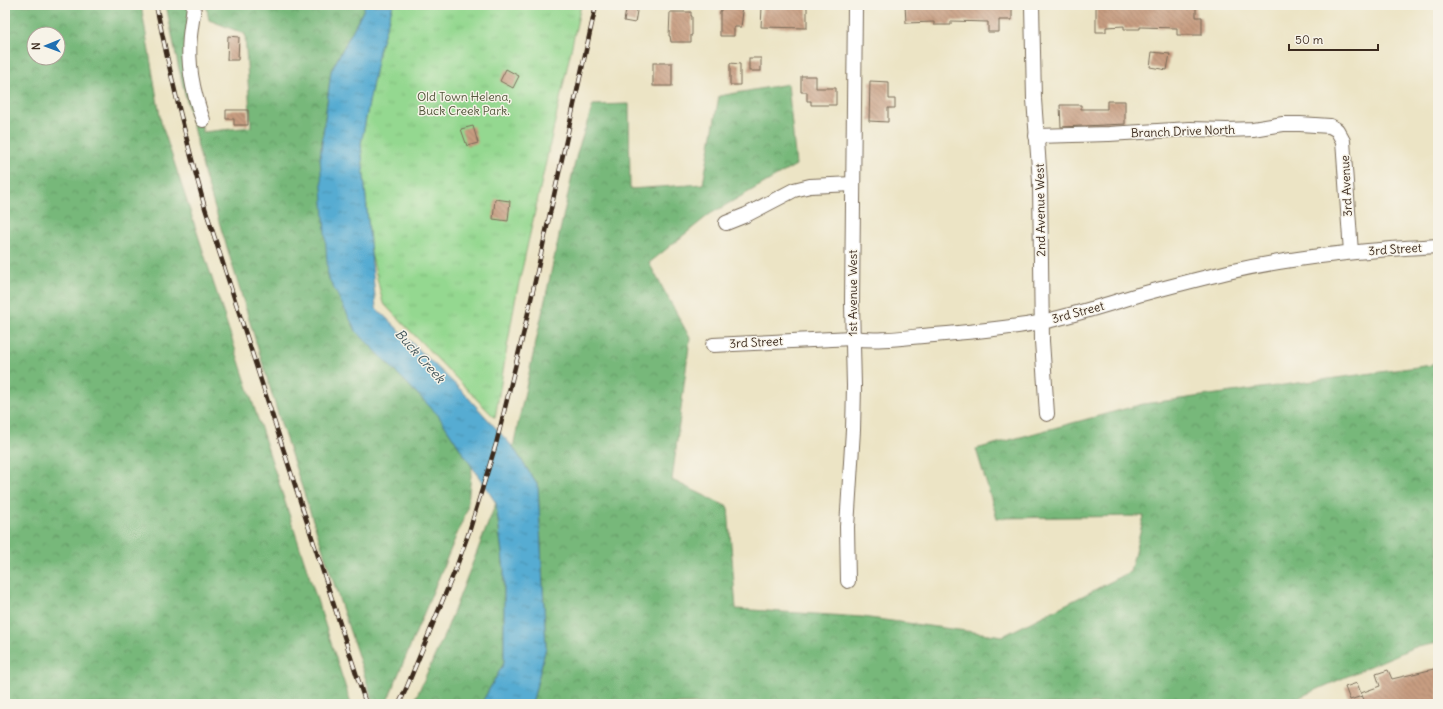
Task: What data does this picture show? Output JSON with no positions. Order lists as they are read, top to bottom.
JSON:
{
  "streets": {
    "street": [
      "Branch Drive North",
      "3rd Avenue",
      "2nd Avenue West",
      "3rd Street",
      "1st Avenue West"
    ]
  },
  "crossings": [
    ["Branch Drive North", "3rd Avenue"],
    ["Branch Drive North", "2nd Avenue West"],
    ["3rd Avenue", "3rd Street"],
    ["2nd Avenue West", "3rd Street"],
    ["3rd Street", "1st Avenue West"]
  ],
  "water": ["Buck Creek"],
  "parks": ["Old Town Helena, Buck Creek Park."],
  "scale_bar": "50 m",
  "north": "left"
}
